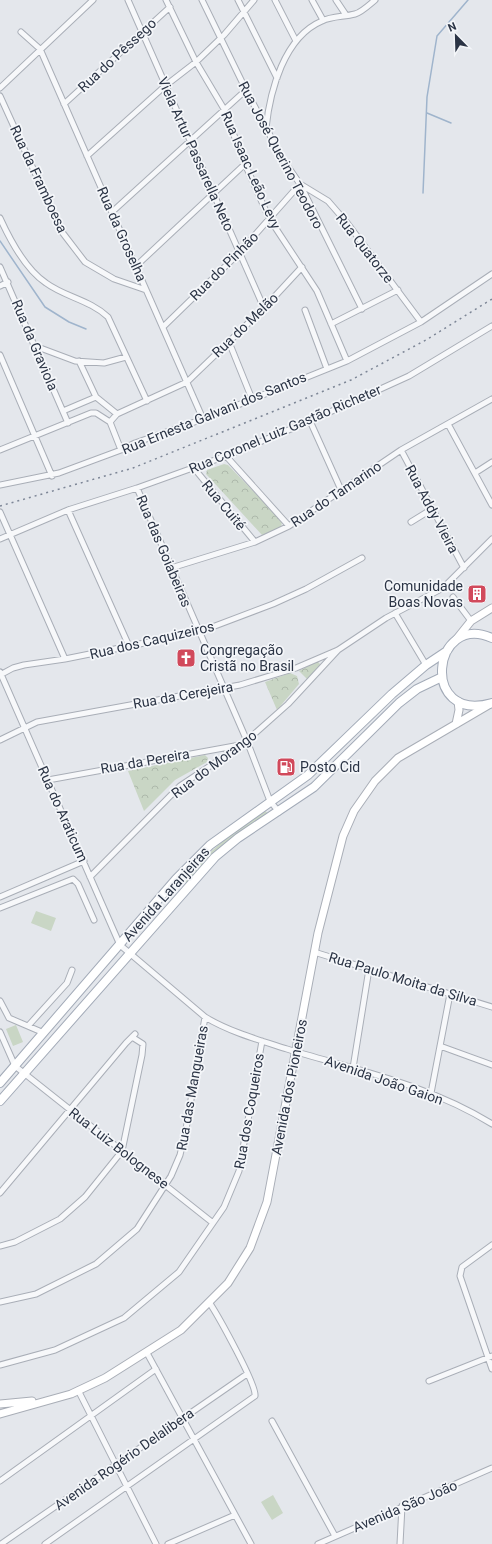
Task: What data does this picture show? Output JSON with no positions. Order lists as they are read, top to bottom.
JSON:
{
  "streets": {
    "main road": ["Avenida Laranjeiras", "Avenida dos Pioneiros"],
    "street": [
      "Rua do Pêssego",
      "Viela Artur Passarella Neto",
      "Rua José Querino Teodoro",
      "Rua Isaac Leão Levy",
      "Rua da Framboesa",
      "Rua da Groselha",
      "Rua Quatorze",
      "Rua do Pinhão",
      "Rua do Melão",
      "Rua da Graviola",
      "Rua Ernesta Galvani dos Santos",
      "Rua Coronel Luiz Gastão Richeter",
      "Rua do Tamarino",
      "Rua Cuité",
      "Rua Addy Vieira",
      "Rua das Goiabeiras",
      "Rua dos Caquizeiros",
      "Rua da Cerejeira",
      "Rua da Pereira",
      "Rua do Morango",
      "Rua do Araticum",
      "Rua Paulo Moita da Silva",
      "Avenida João Gaion",
      "Rua das Mangueiras",
      "Rua dos Coqueiros",
      "Rua Luiz Bolognese",
      "Avenida Rogério Delalibera",
      "Avenida São João"
    ]
  },
  "crossings": [
    ["Rua do Pêssego", "Viela Artur Passarella Neto"],
    ["Rua do Pêssego", "Rua Isaac Leão Levy"],
    ["Rua do Pêssego", "Rua da Groselha"],
    ["Viela Artur Passarella Neto", "Rua do Pinhão"],
    ["Viela Artur Passarella Neto", "Rua do Melão"],
    ["Rua José Querino Teodoro", "Rua Quatorze"],
    ["Rua José Querino Teodoro", "Rua do Pinhão"],
    ["Rua Isaac Leão Levy", "Rua do Pinhão"],
    ["Rua Isaac Leão Levy", "Rua do Melão"],
    ["Rua Isaac Leão Levy", "Rua Ernesta Galvani dos Santos"],
    ["Rua da Framboesa", "Rua da Groselha"],
    ["Rua da Groselha", "Rua do Pinhão"],
    ["Rua da Groselha", "Rua do Melão"],
    ["Rua da Groselha", "Rua Ernesta Galvani dos Santos"],
    ["Rua Quatorze", "Rua do Pinhão"],
    ["Rua Quatorze", "Rua Ernesta Galvani dos Santos"],
    ["Rua Coronel Luiz Gastão Richeter", "Rua Cuité"],
    ["Rua Coronel Luiz Gastão Richeter", "Rua das Goiabeiras"],
    ["Rua do Tamarino", "Rua Cuité"],
    ["Rua do Tamarino", "Rua Addy Vieira"],
    ["Rua do Tamarino", "Rua das Goiabeiras"],
    ["Rua Addy Vieira", "Rua da Cerejeira"],
    ["Rua das Goiabeiras", "Rua dos Caquizeiros"],
    ["Rua das Goiabeiras", "Rua da Cerejeira"],
    ["Rua das Goiabeiras", "Rua da Pereira"],
    ["Rua das Goiabeiras", "Rua do Morango"],
    ["Rua das Goiabeiras", "Avenida Laranjeiras"],
    ["Rua dos Caquizeiros", "Rua do Araticum"],
    ["Rua da Cerejeira", "Rua do Morango"],
    ["Rua da Cerejeira", "Rua do Araticum"],
    ["Rua da Pereira", "Rua do Morango"],
    ["Rua da Pereira", "Rua do Araticum"],
    ["Rua do Morango", "Rua do Araticum"],
    ["Rua do Araticum", "Avenida Laranjeiras"],
    ["Rua do Araticum", "Rua das Mangueiras"],
    ["Avenida Laranjeiras", "Rua das Mangueiras"],
    ["Avenida Laranjeiras", "Rua Luiz Bolognese"],
    ["Rua Paulo Moita da Silva", "Avenida dos Pioneiros"],
    ["Avenida João Gaion", "Avenida dos Pioneiros"],
    ["Avenida João Gaion", "Rua das Mangueiras"],
    ["Avenida dos Pioneiros", "Rua das Mangueiras"],
    ["Rua das Mangueiras", "Rua dos Coqueiros"],
    ["Rua das Mangueiras", "Rua Luiz Bolognese"],
    ["Rua dos Coqueiros", "Rua Luiz Bolognese"]
  ],
  "places": {
    "building": ["Comunidade Boas Novas"],
    "church": ["Congregação Cristã no Brasil"],
    "fuel station": ["Posto Cid"]
  },
  "north": "top left"
}
